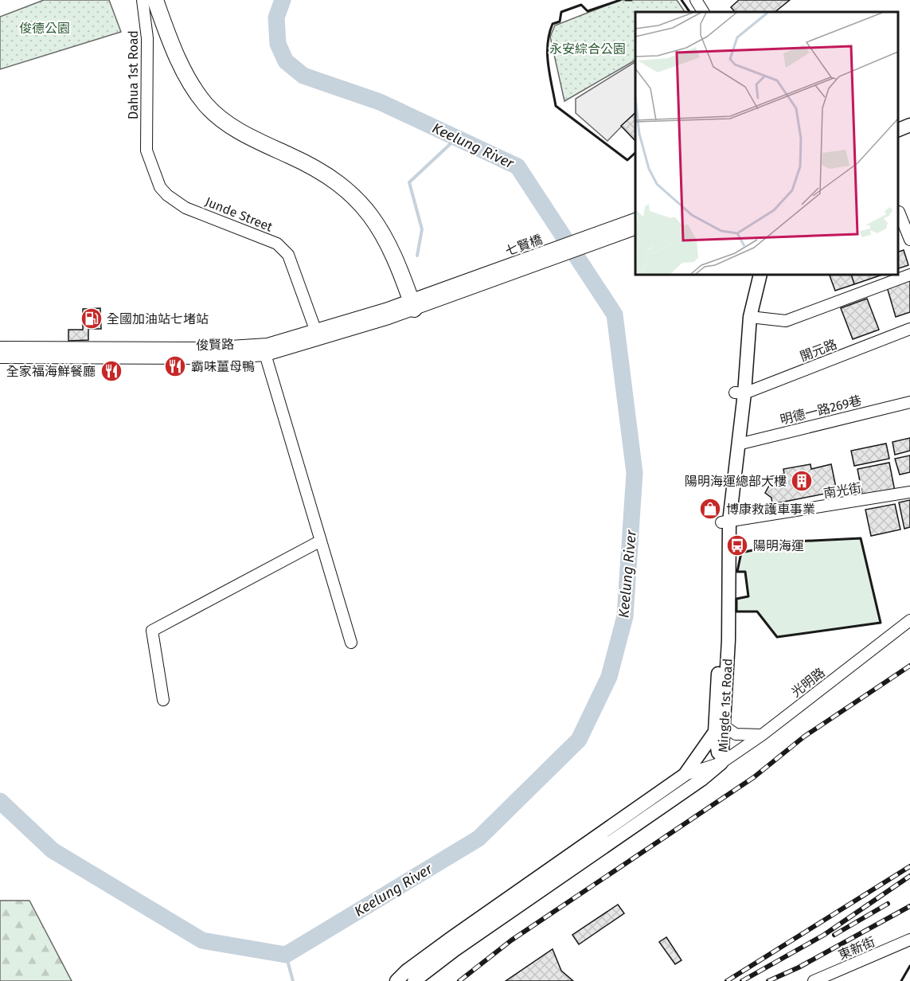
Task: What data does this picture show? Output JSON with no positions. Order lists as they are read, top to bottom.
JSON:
{
  "streets": {
    "main road": ["Mingde 1st Road"],
    "street": [
      "Dahua 1st Road",
      "Junde Street",
      "七賢橋",
      "俊賢路",
      "開元路",
      "明德一路269巷",
      "南光街",
      "光明路",
      "東新街"
    ]
  },
  "crossings": [
    ["Dahua 1st Road", "Junde Street"],
    ["Junde Street", "俊賢路"],
    ["七賢橋", "俊賢路"],
    ["開元路", "Mingde 1st Road"],
    ["明德一路269巷", "Mingde 1st Road"],
    ["南光街", "Mingde 1st Road"],
    ["光明路", "Mingde 1st Road"]
  ],
  "water": ["Keelung River"],
  "parks": ["俊德公園", "永安綜合公園"],
  "places": {
    "fuel station": ["全國加油站七堵站"],
    "restaurant": ["霸味薑母鴨", "全家福海鮮餐廳"],
    "building": ["陽明海運總部大樓"],
    "shop": ["博康救護車事業"],
    "bus stop": ["陽明海運"]
  }
}
